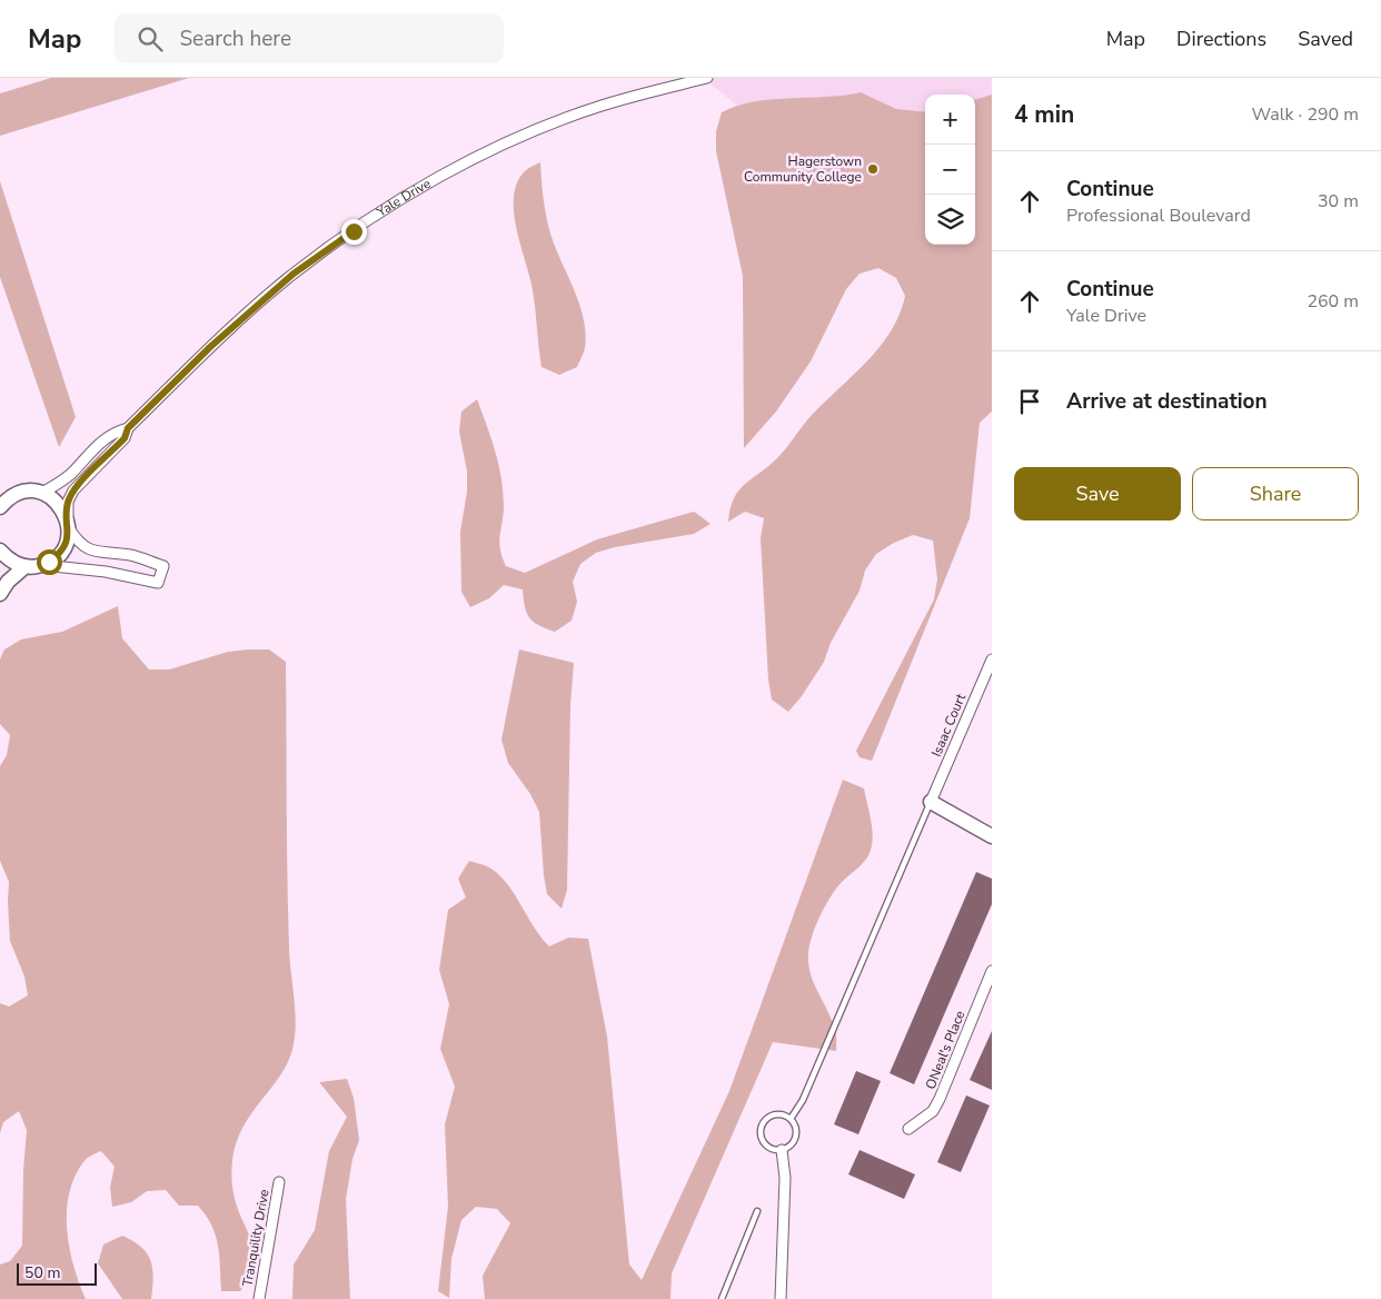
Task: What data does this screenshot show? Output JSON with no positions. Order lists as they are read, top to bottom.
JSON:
{
  "streets": {
    "street": [
      "Yale Drive",
      "Isaac Court",
      "ONeal's Place",
      "Tranquility Drive"
    ]
  },
  "places": ["Hagerstown Community College"],
  "scale_bar": "50 m",
  "page": {
    "header": "Map",
    "search": "Search here",
    "nav": ["Map", "Directions", "Saved"],
    "heading": ["4 min", "Walk · 290 m"],
    "map_buttons": ["+", "−"],
    "list": [
      ["Continue", "Professional Boulevard", "30 m"],
      ["Continue", "Yale Drive", "260 m"],
      "Arrive at destination"
    ],
    "buttons": ["Save", "Share"],
    "scale": "50 m"
  }
}
